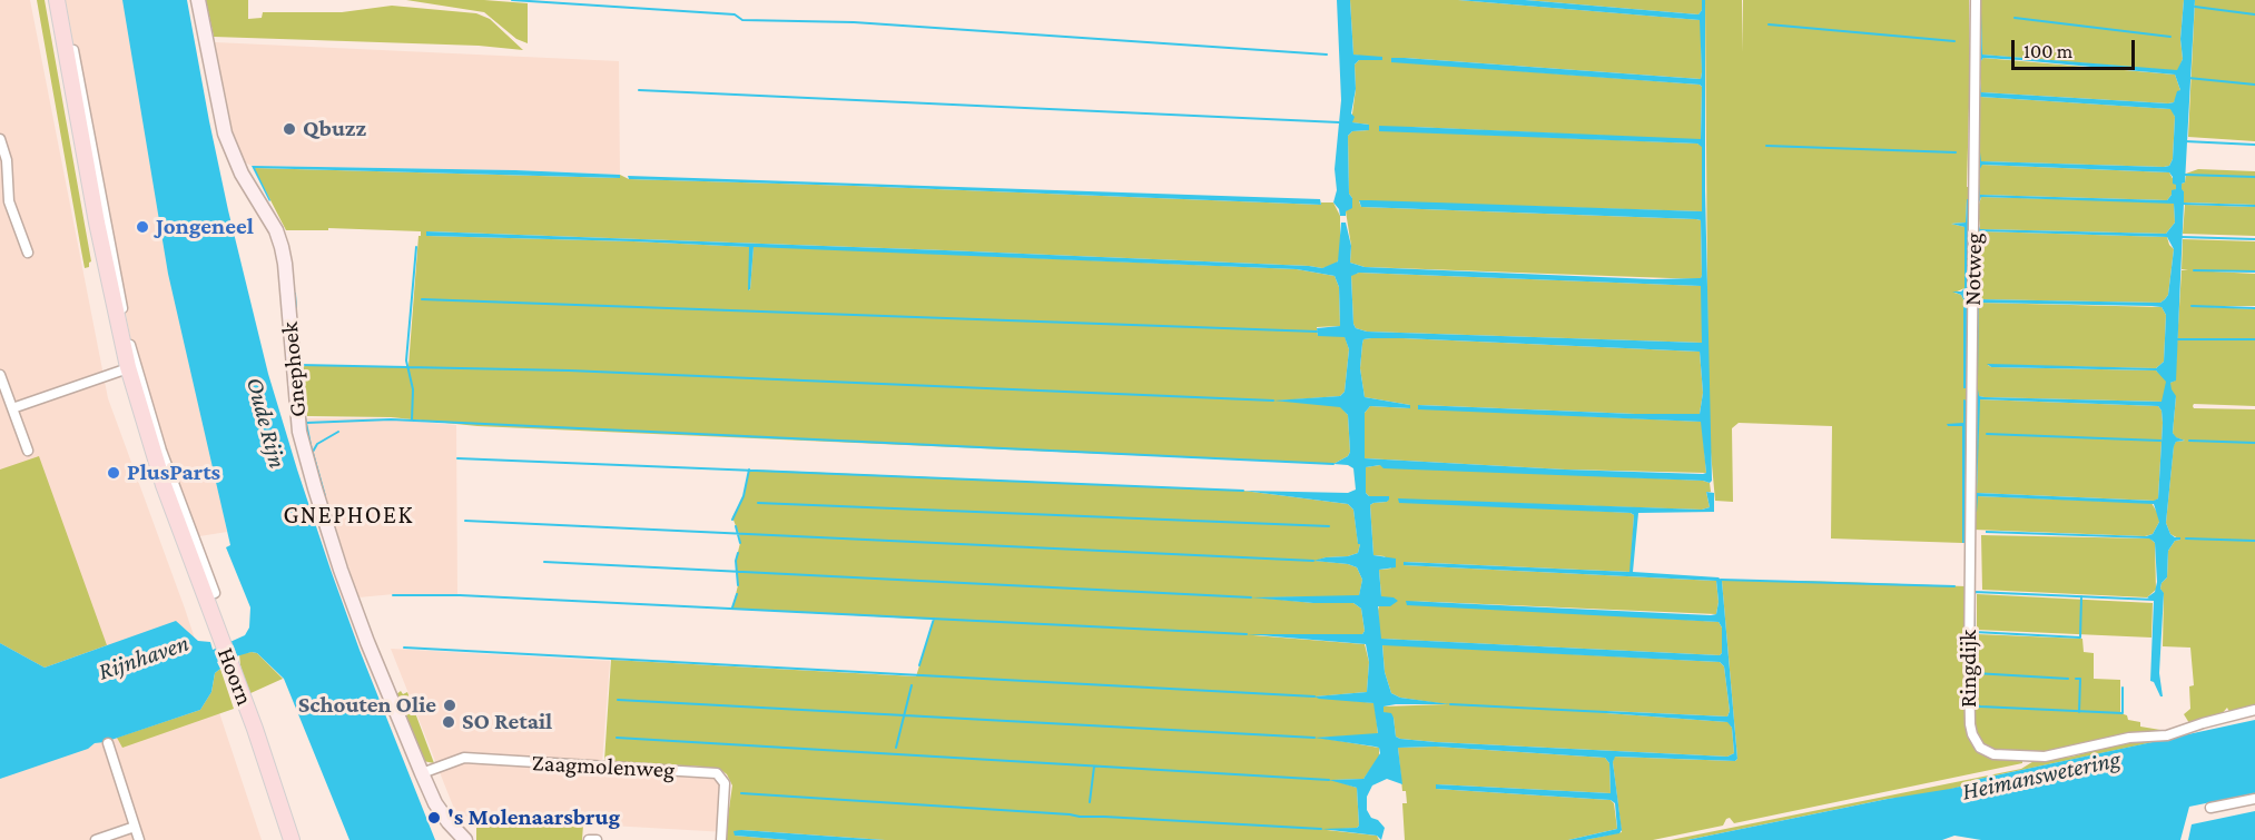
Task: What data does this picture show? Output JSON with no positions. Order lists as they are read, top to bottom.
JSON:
{
  "streets": {
    "main road": ["Hoorn"],
    "street": [
      "Notweg",
      "Gnephoek",
      "Ringdijk",
      "Zaagmolenweg"
    ]
  },
  "crossings": [
    ["Notweg", "Ringdijk"],
    ["Gnephoek", "Zaagmolenweg"]
  ],
  "districts": ["GNEPHOEK"],
  "water": ["Oude Rijn", "Rijnhaven", "Heimanswetering"],
  "places": [
    "Qbuzz",
    "Jongeneel",
    "PlusParts",
    "Schouten Olie",
    "SO Retail",
    "'s Molenaarsbrug"
  ],
  "scale_bar": "100 m"
}
